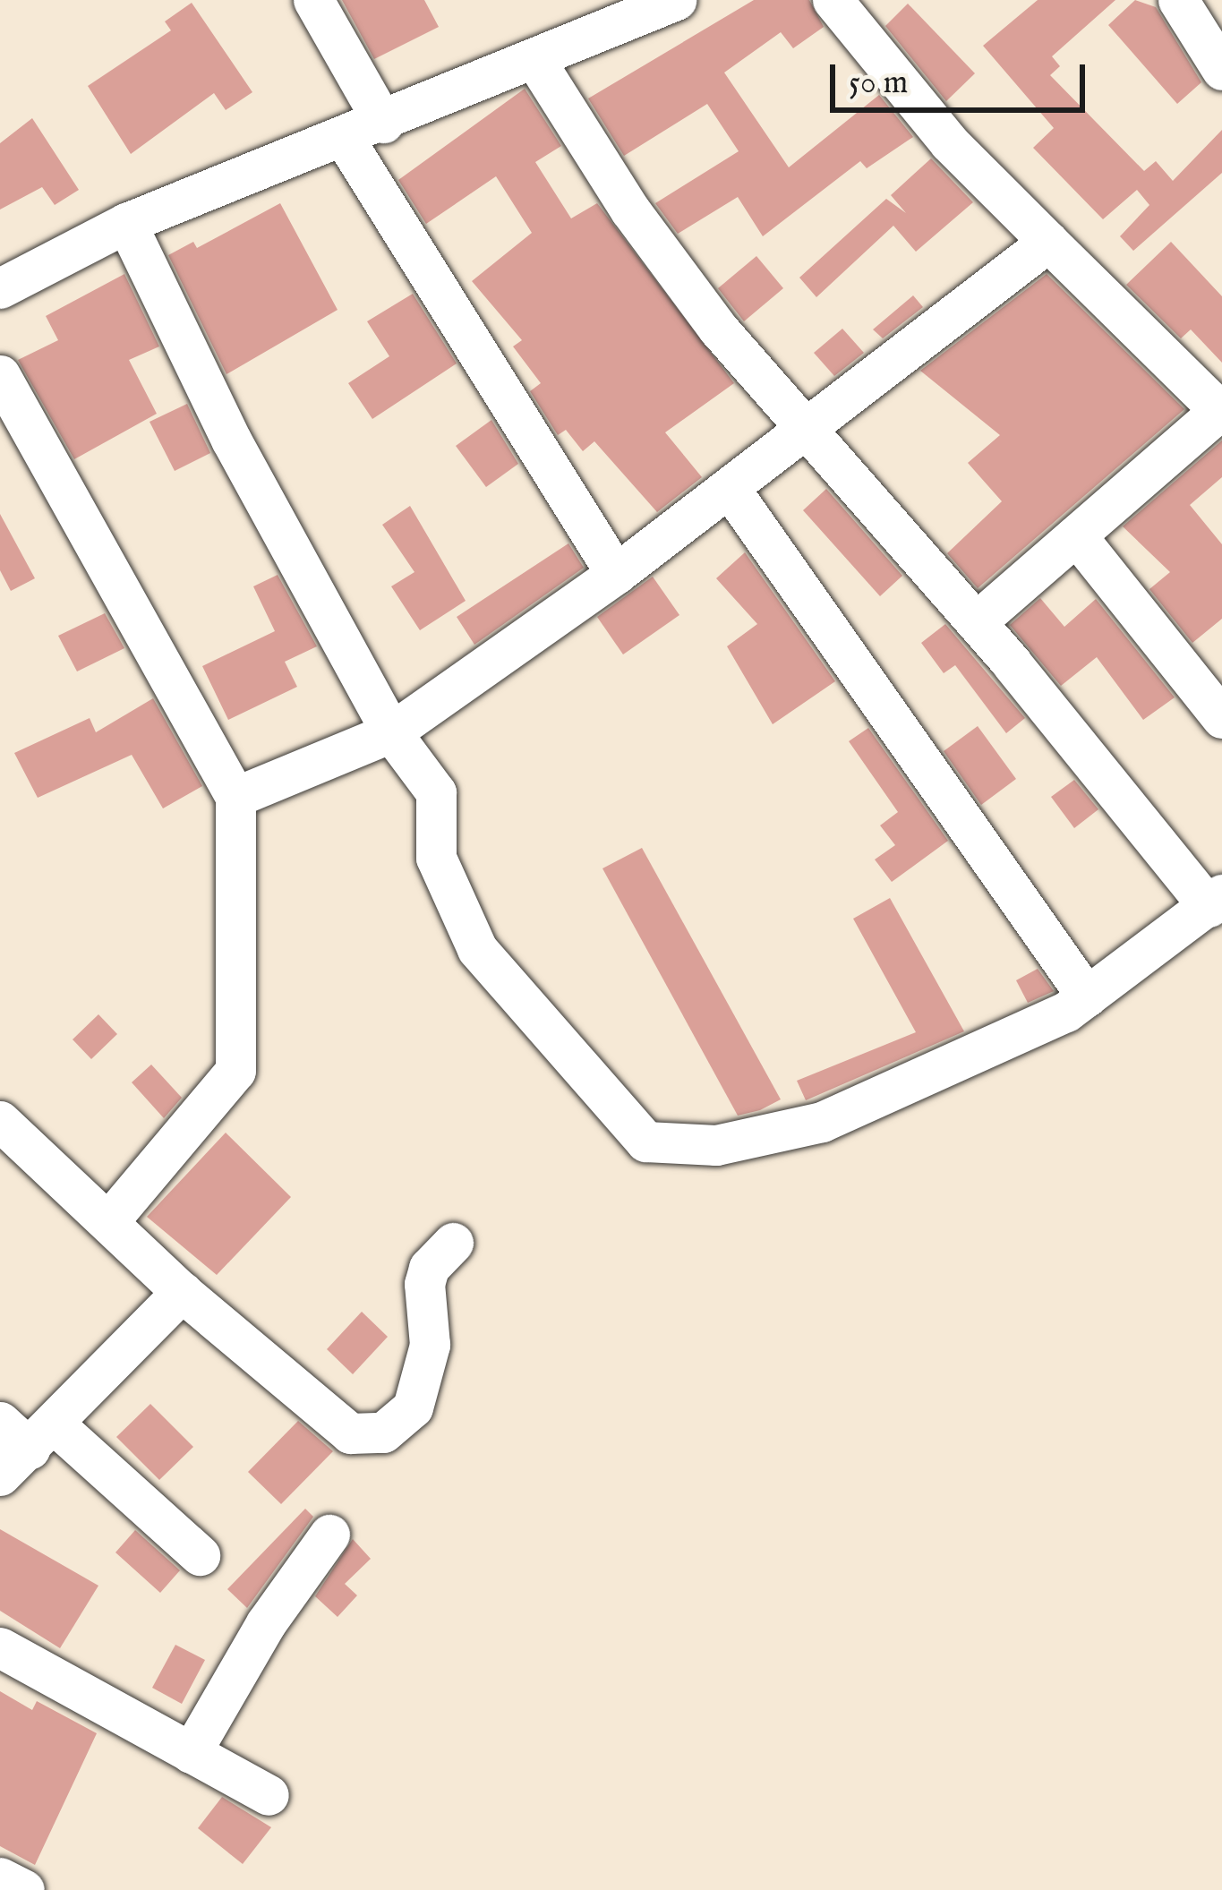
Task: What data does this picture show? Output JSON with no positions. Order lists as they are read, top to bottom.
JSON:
{
  "scale_bar": "50 m"
}
